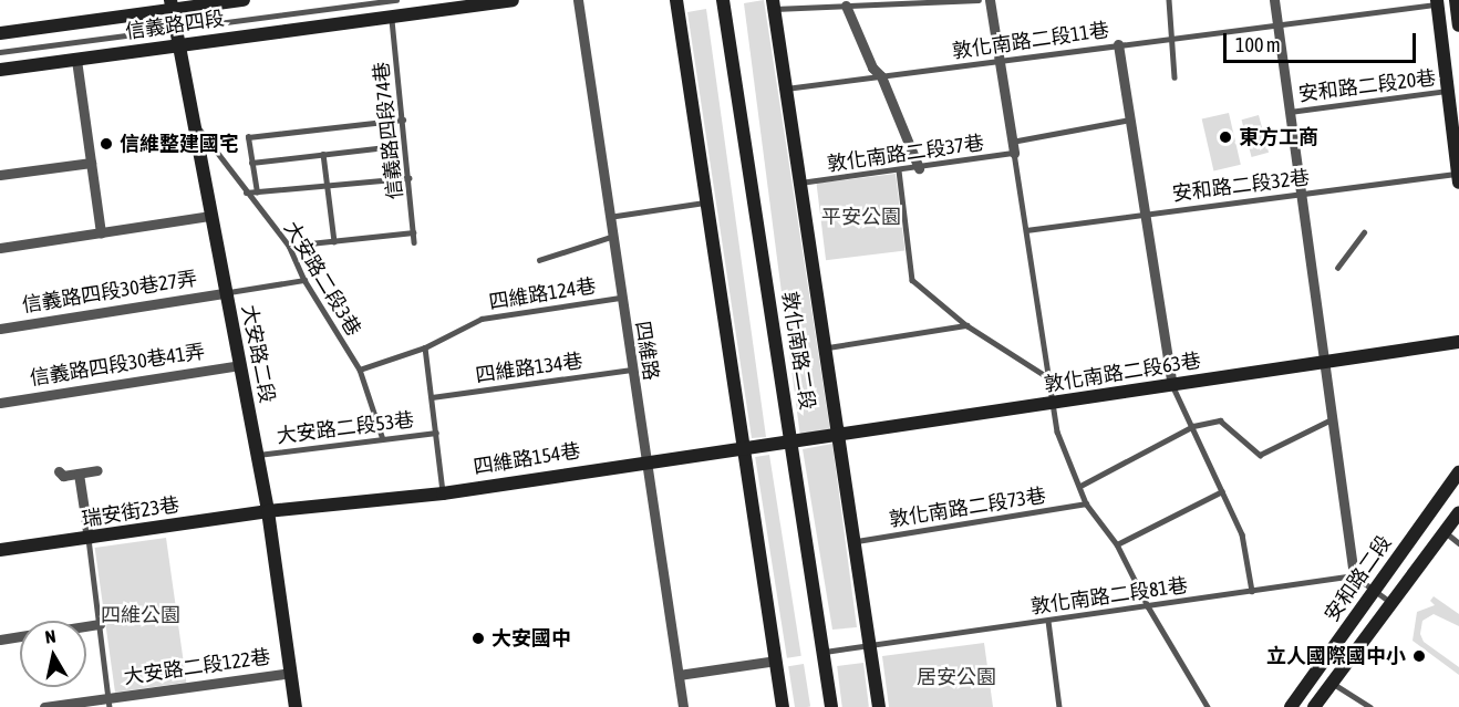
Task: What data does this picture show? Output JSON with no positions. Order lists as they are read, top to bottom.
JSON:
{
  "streets": {
    "street": [
      "信義路四段",
      "信義路四段30巷27弄",
      "四維路",
      "敦化南路二段",
      "大安路二段",
      "信義路四段30巷41弄",
      "敦化南路二段63巷",
      "四維路154巷",
      "瑞安街23巷",
      "安和路二段",
      "大安路二段122巷"
    ],
    "lane": [
      "敦化南路二段11巷",
      "安和路二段20巷",
      "信義路四段74巷",
      "敦化南路二段37巷",
      "安和路二段32巷",
      "大安路二段3巷",
      "四維路124巷",
      "四維路134巷",
      "大安路二段53巷",
      "敦化南路二段73巷",
      "敦化南路二段81巷"
    ]
  },
  "crossings": [
    ["信義路四段", "信義路四段74巷"],
    ["信義路四段", "大安路二段"],
    ["敦化南路二段11巷", "敦化南路二段"],
    ["敦化南路二段37巷", "敦化南路二段"],
    ["大安路二段3巷", "四維路124巷"],
    ["大安路二段3巷", "大安路二段"],
    ["大安路二段3巷", "大安路二段53巷"],
    ["信義路四段30巷27弄", "大安路二段"],
    ["四維路124巷", "四維路"],
    ["四維路", "四維路134巷"],
    ["四維路", "四維路154巷"],
    ["敦化南路二段", "敦化南路二段63巷"],
    ["敦化南路二段", "四維路154巷"],
    ["敦化南路二段", "敦化南路二段73巷"],
    ["敦化南路二段", "敦化南路二段81巷"],
    ["大安路二段", "信義路四段30巷41弄"],
    ["大安路二段", "大安路二段53巷"],
    ["大安路二段", "四維路154巷"],
    ["大安路二段", "瑞安街23巷"],
    ["大安路二段", "大安路二段122巷"],
    ["敦化南路二段63巷", "四維路154巷"],
    ["四維路154巷", "瑞安街23巷"]
  ],
  "parks": ["平安公園", "四維公園", "居安公園"],
  "places": [
    "東方工商",
    "信維整建國宅",
    "大安國中",
    "立人國際國中小"
  ],
  "scale_bar": "100 m",
  "north": "top"
}
